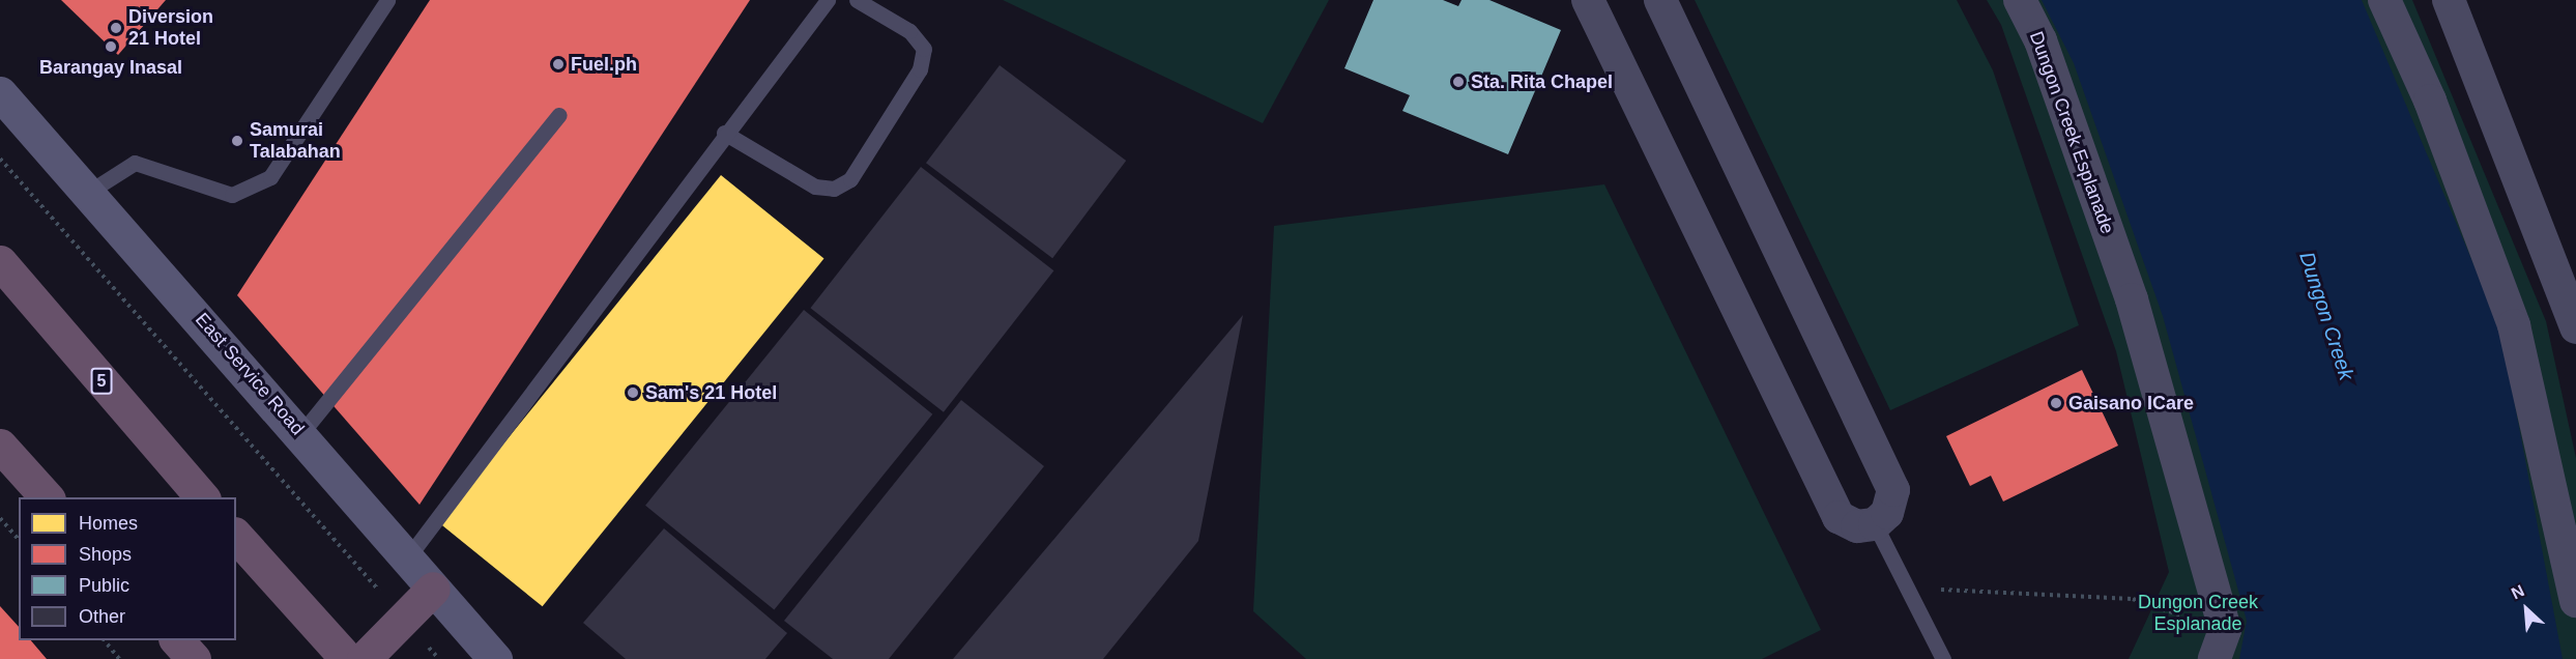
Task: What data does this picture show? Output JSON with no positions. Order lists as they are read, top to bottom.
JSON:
{
  "streets": {
    "highway": ["5"],
    "street": ["Dungon Creek Esplanade", "East Service Road"]
  },
  "water": ["Dungon Creek"],
  "parks": ["Dungon Creek Esplanade"],
  "places": [
    "Diversion 21 Hotel",
    "Barangay Inasal",
    "Fuel.ph",
    "Sta. Rita Chapel",
    "Samurai Talabahan",
    "Sam's 21 Hotel",
    "Gaisano ICare"
  ],
  "legend": [
    "Homes",
    "Shops",
    "Public",
    "Other"
  ],
  "north": "top left"
}
